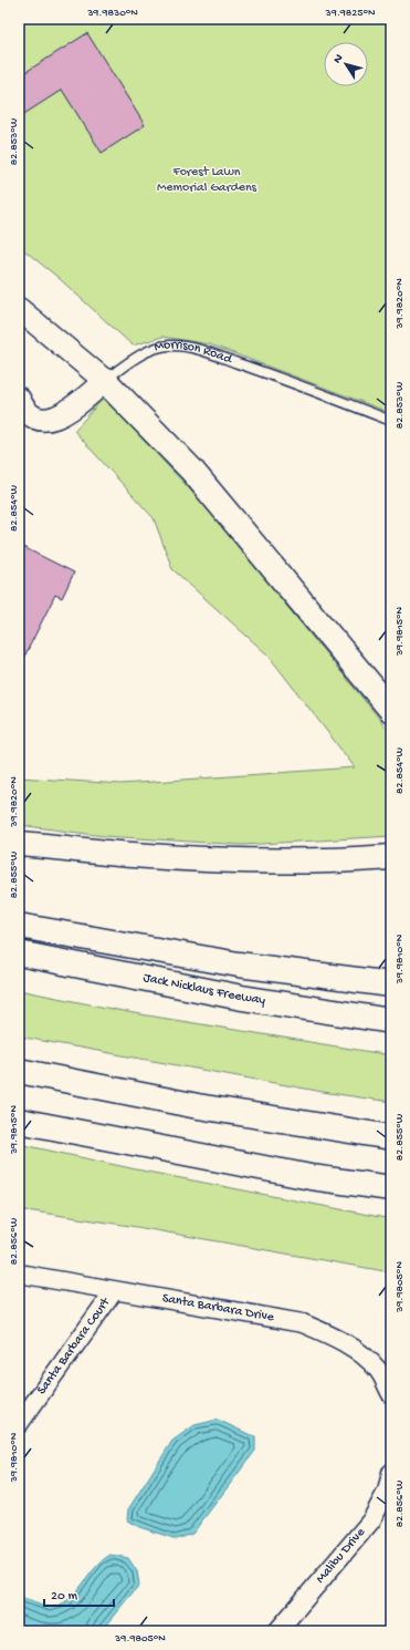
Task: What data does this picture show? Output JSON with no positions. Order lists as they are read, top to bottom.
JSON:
{
  "streets": {
    "highway": ["Jack Nicklaus Freeway"],
    "street": ["Santa Barbara Drive", "Santa Barbara Court", "Malibu Drive"],
    "lane": ["Morrison Road"]
  },
  "crossings": [
    ["Santa Barbara Drive", "Santa Barbara Court"]
  ],
  "parks": ["Forest Lawn Memorial Gardens"],
  "scale_bar": "20 m",
  "north": "top left",
  "coordinates": [
    "39.9830°N",
    "39.9825°N",
    "82.853°W",
    "39.9820°N",
    "82.854°W",
    "39.9815°N",
    "82.855°W",
    "39.9810°N",
    "82.856°W",
    "39.9805°N"
  ]
}
